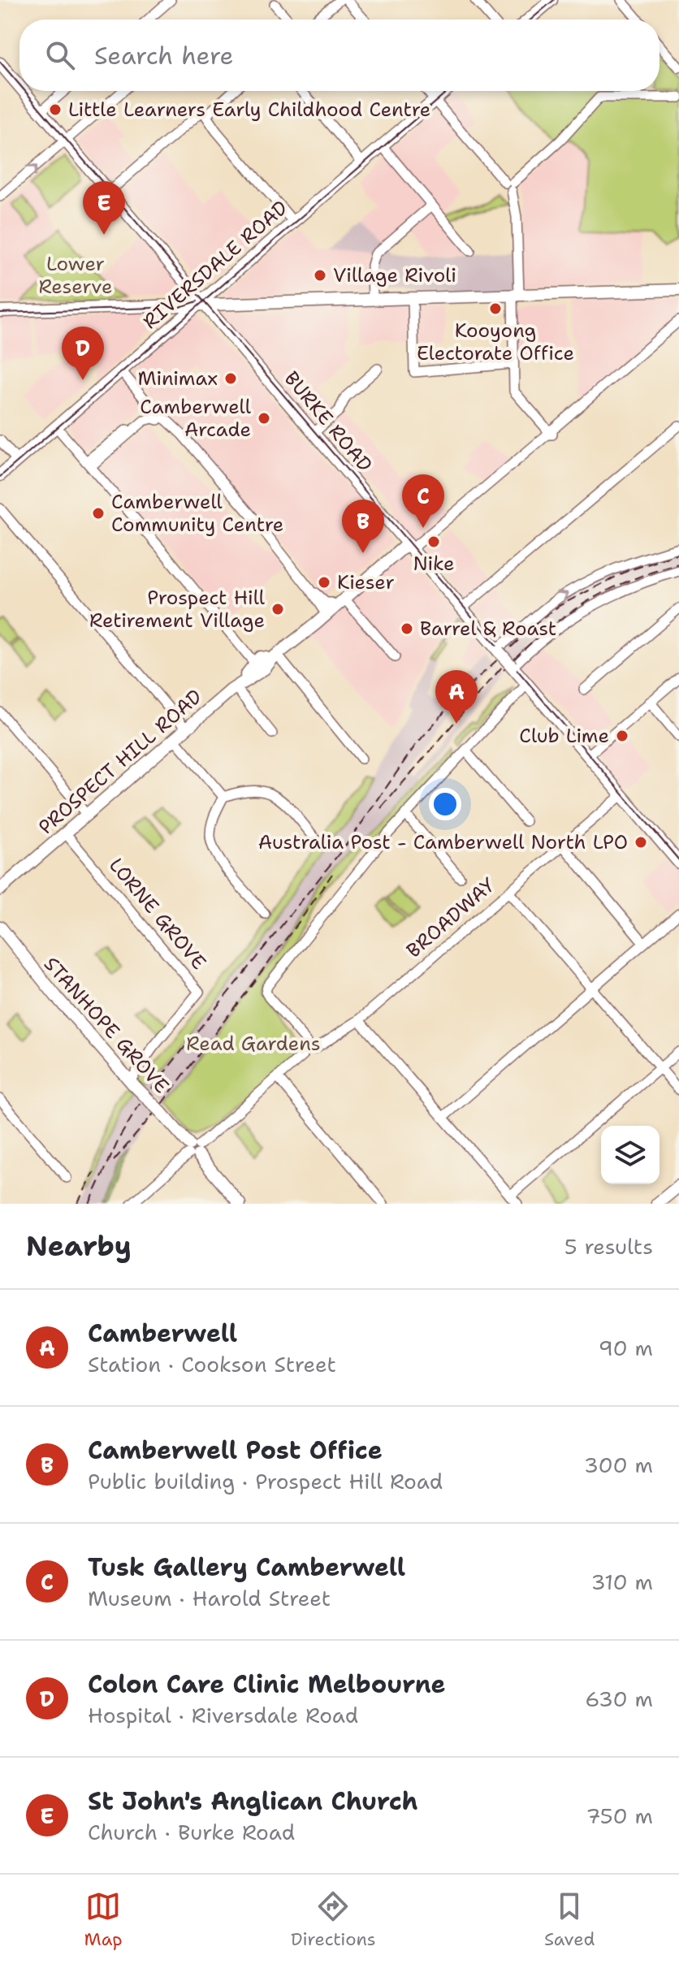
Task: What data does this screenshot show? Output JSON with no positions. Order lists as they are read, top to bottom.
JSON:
{
  "streets": {
    "main road": [
      "RIVERSDALE ROAD",
      "BURKE ROAD",
      "PROSPECT HILL ROAD",
      "STANHOPE GROVE"
    ],
    "street": ["LORNE GROVE", "BROADWAY"]
  },
  "crossings": [
    ["RIVERSDALE ROAD", "BURKE ROAD"],
    ["BURKE ROAD", "PROSPECT HILL ROAD"],
    ["BURKE ROAD", "BROADWAY"],
    ["PROSPECT HILL ROAD", "LORNE GROVE"],
    ["LORNE GROVE", "STANHOPE GROVE"],
    ["BROADWAY", "STANHOPE GROVE"]
  ],
  "parks": ["Lower Reserve", "Read Gardens"],
  "places": [
    "Little Learners Early Childhood Centre",
    "Village Rivoli",
    "Kooyong Electorate Office",
    "Minimax",
    "Camberwell Arcade",
    "Camberwell Community Centre",
    "Nike",
    "Kieser",
    "Prospect Hill Retirement Village",
    "Barrel & Roast",
    "Club Lime",
    "Australia Post - Camberwell North LPO"
  ],
  "page": {
    "search": "Search here",
    "pins": [
      "E",
      "D",
      "C",
      "B",
      "A"
    ],
    "heading": ["Nearby", "5 results"],
    "list": [
      {
        "mark": "A",
        "name": "Camberwell",
        "note": "Station · Cookson Street",
        "value": "90 m"
      },
      {
        "mark": "B",
        "name": "Camberwell Post Office",
        "note": "Public building · Prospect Hill Road",
        "value": "300 m"
      },
      {
        "mark": "C",
        "name": "Tusk Gallery Camberwell",
        "note": "Museum · Harold Street",
        "value": "310 m"
      },
      {
        "mark": "D",
        "name": "Colon Care Clinic Melbourne",
        "note": "Hospital · Riversdale Road",
        "value": "630 m"
      },
      {
        "mark": "E",
        "name": "St John's Anglican Church",
        "note": "Church · Burke Road",
        "value": "750 m"
      }
    ],
    "nav": ["Map", "Directions", "Saved"]
  }
}
